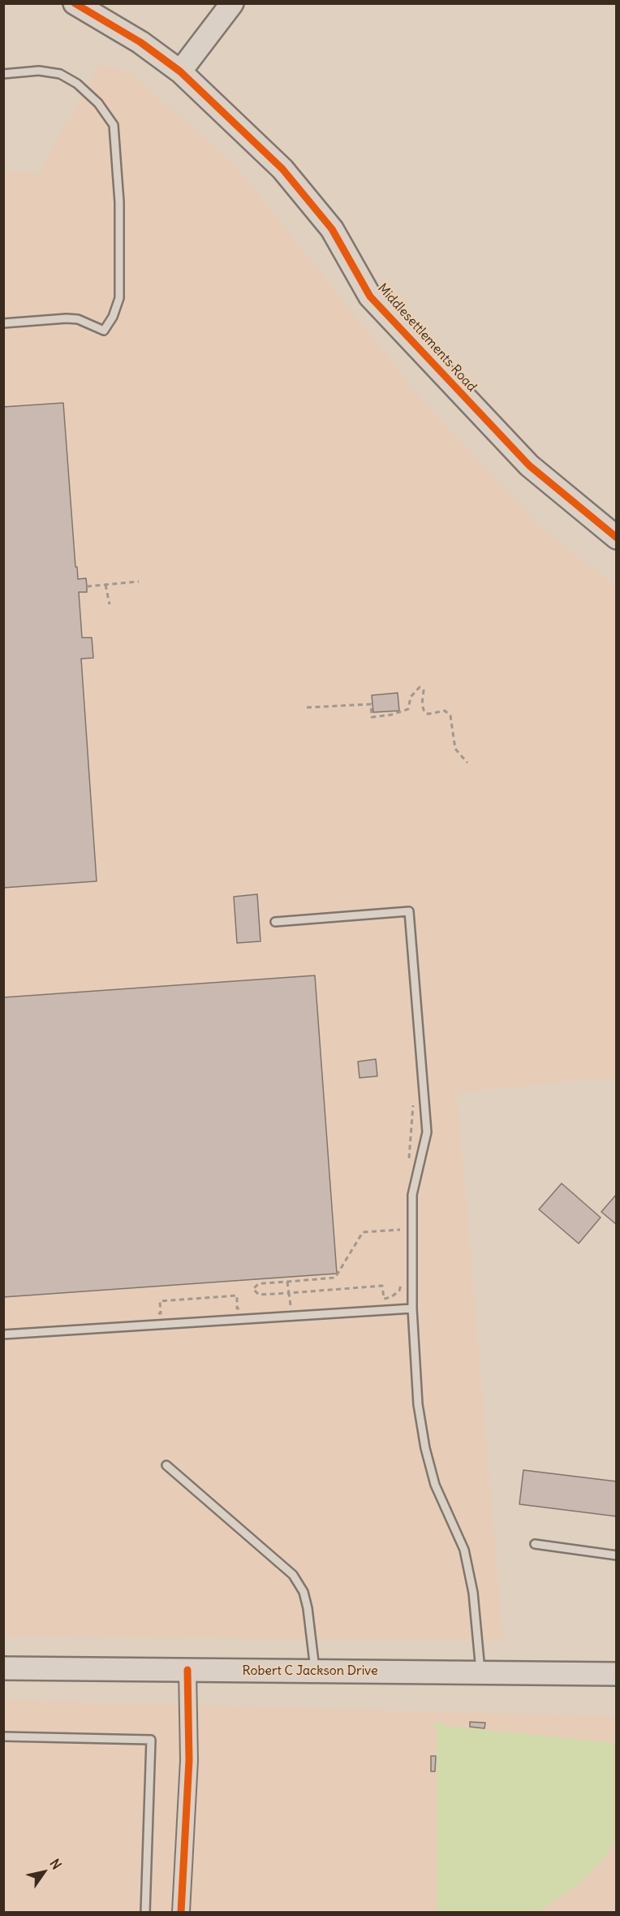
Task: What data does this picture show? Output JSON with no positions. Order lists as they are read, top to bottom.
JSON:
{
  "streets": {
    "street": ["Middlesettlements Road", "Robert C Jackson Drive"]
  },
  "north": "top right"
}
